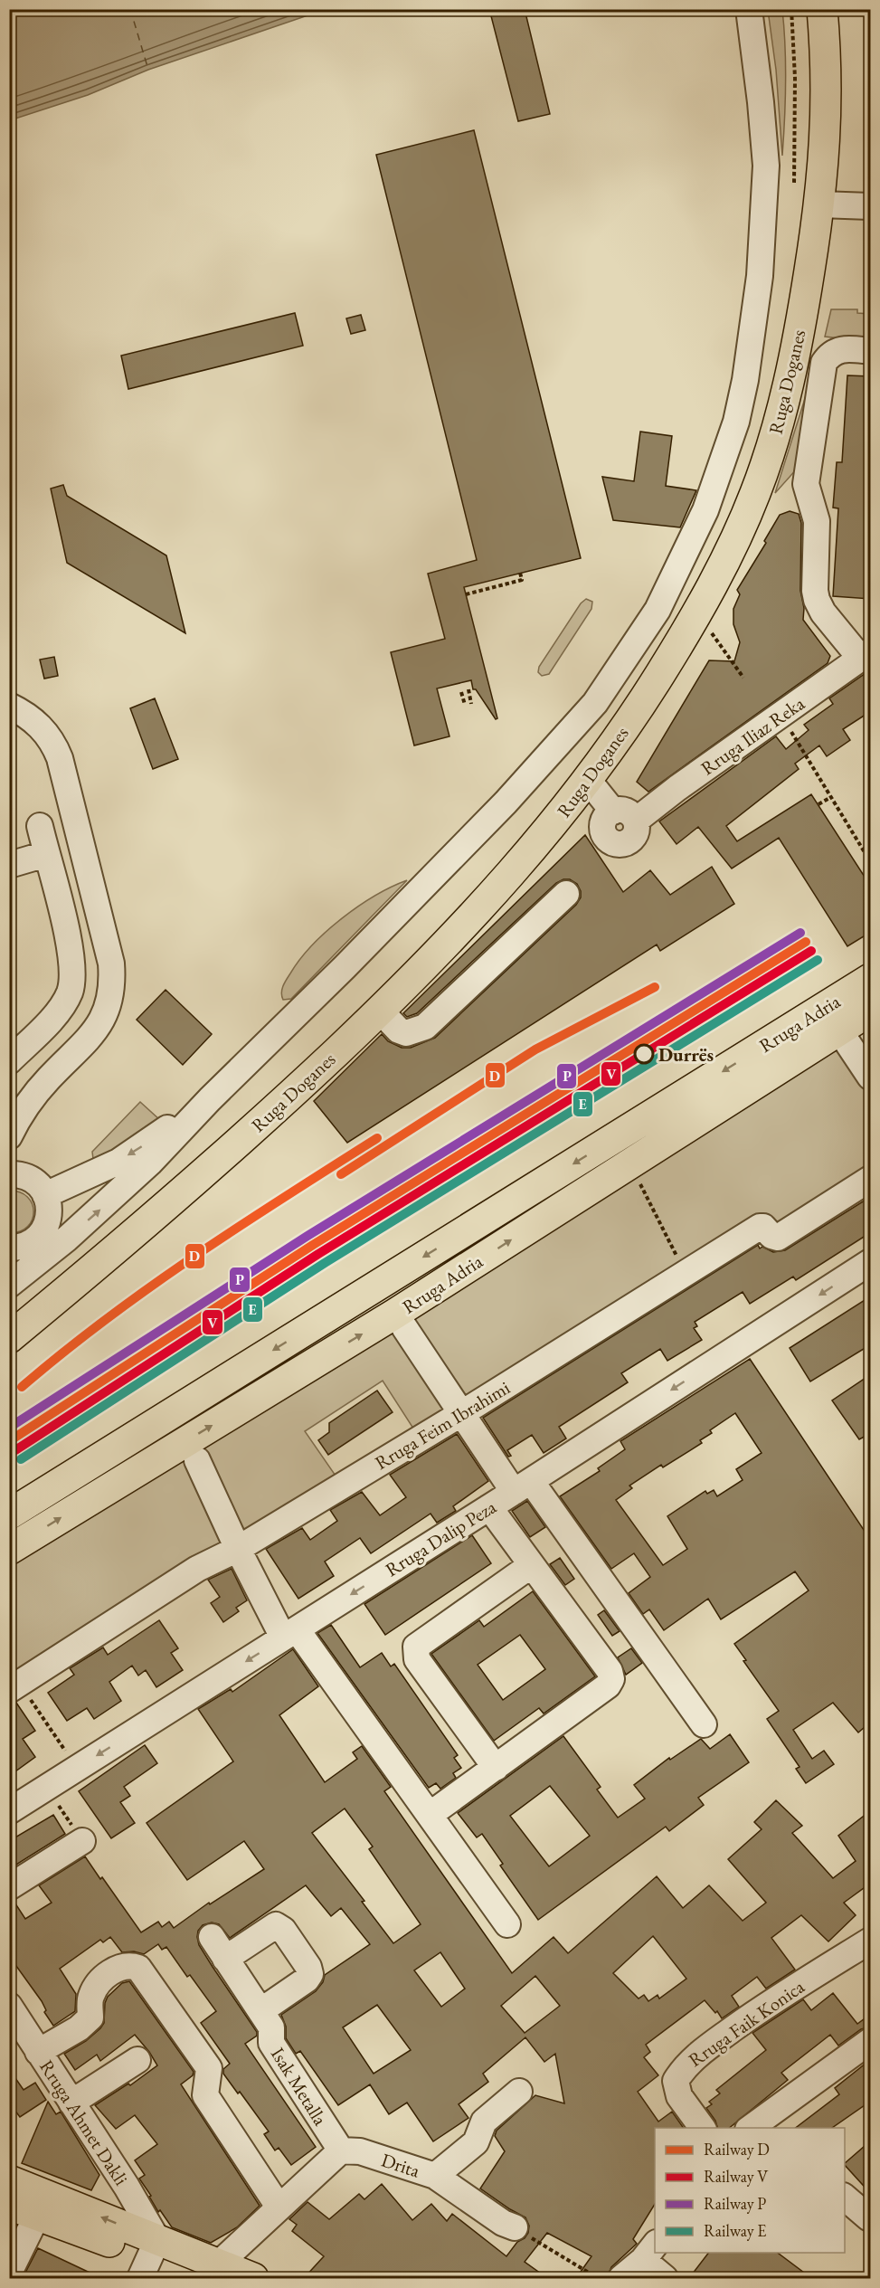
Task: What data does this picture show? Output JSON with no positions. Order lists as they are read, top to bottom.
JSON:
{
  "streets": {
    "main road": ["Ruga Doganes", "Rruga Adria"],
    "street": [
      "Rruga Iliaz Reka",
      "Rruga Feim Ibrahimi",
      "Rruga Dalip Peza",
      "Rruga Faik Konica",
      "Isak Metalla",
      "Rruga Ahmet Dakli",
      "Drita"
    ]
  },
  "crossings": [
    ["Ruga Doganes", "Rruga Iliaz Reka"],
    ["Isak Metalla", "Drita"]
  ],
  "one_way": ["Rruga Dalip Peza"],
  "places": ["Durrës"],
  "lines": [
    "rail line P",
    "rail line D",
    "rail line V",
    "rail line E"
  ],
  "legend": [
    "Railway D",
    "Railway V",
    "Railway P",
    "Railway E"
  ]
}
